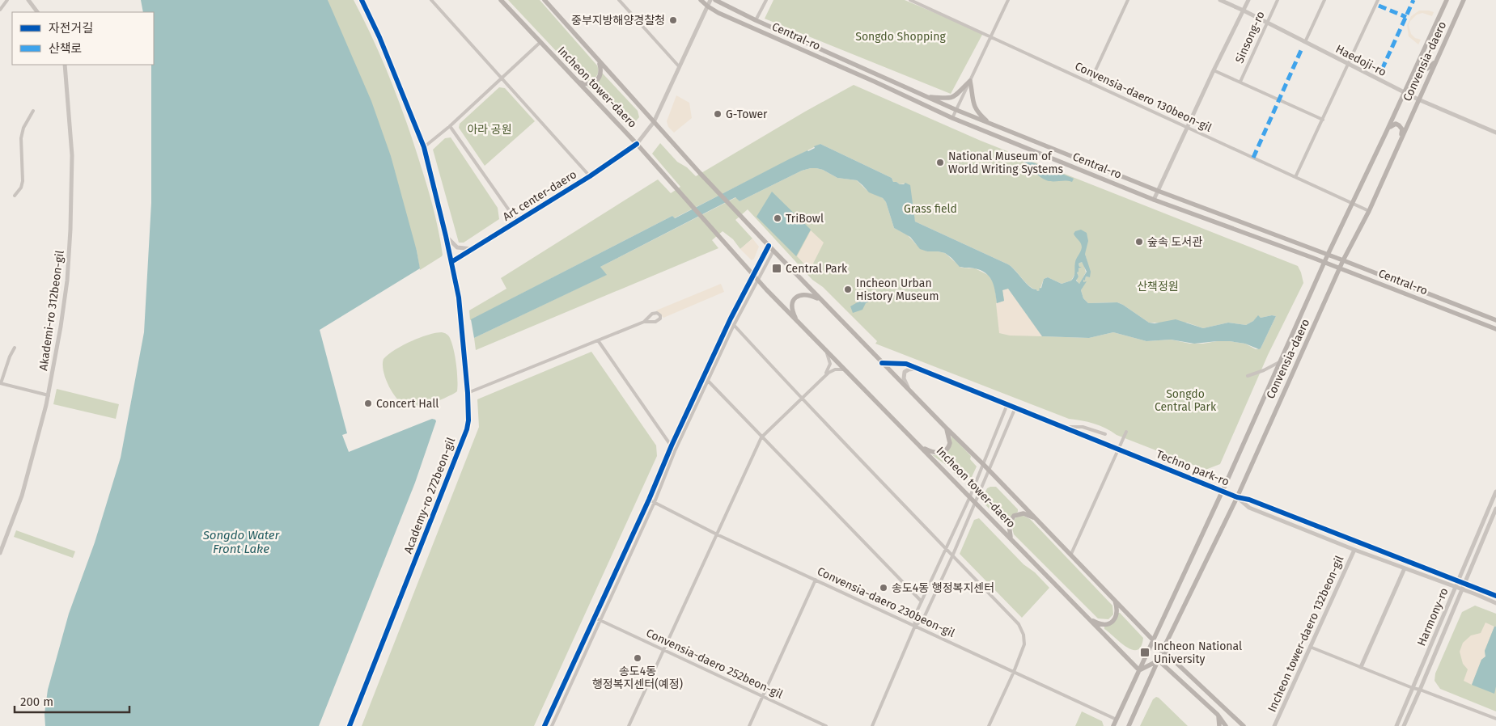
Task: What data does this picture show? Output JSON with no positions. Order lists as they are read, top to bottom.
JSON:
{
  "streets": {
    "main road": ["Central-ro", "Convensia-daero", "Incheon tower-daero"],
    "street": [
      "Sinsong-ro",
      "Haedoji-ro",
      "Convensia-daero 130beon-gil",
      "Art center-daero",
      "Akademi-ro 312beon-gil",
      "Techno park-ro",
      "Academy-ro 272beon-gil",
      "Convensia-daero 230beon-gil",
      "Harmony-ro",
      "Incheon tower-daero 132beon-gil",
      "Convensia-daero 252beon-gil"
    ]
  },
  "crossings": [
    ["Central-ro", "Convensia-daero"],
    ["Central-ro", "Art center-daero"],
    ["Sinsong-ro", "Haedoji-ro"],
    ["Haedoji-ro", "Convensia-daero"],
    ["Convensia-daero", "Incheon tower-daero"],
    ["Convensia-daero", "Convensia-daero 130beon-gil"],
    ["Convensia-daero", "Techno park-ro"],
    ["Incheon tower-daero", "Art center-daero"],
    ["Incheon tower-daero", "Techno park-ro"],
    ["Art center-daero", "Academy-ro 272beon-gil"],
    ["Techno park-ro", "Harmony-ro"],
    ["Techno park-ro", "Incheon tower-daero 132beon-gil"]
  ],
  "water": ["Songdo Water Front Lake"],
  "parks": [
    "Songdo Shopping",
    "아라 공원",
    "Grass field",
    "산책정원",
    "Songdo Central Park"
  ],
  "places": {
    "other": [
      "중부지방해양경찰청",
      "G-Tower",
      "National Museum of World Writing Systems",
      "TriBowl",
      "숲속 도서관",
      "Incheon Urban History Museum",
      "Concert Hall",
      "송도4동 행정복지센터",
      "송도4동 행정복지센터(예정)"
    ],
    "transit": ["Central Park", "Incheon National University"]
  },
  "legend": ["자전거길", "산책로"],
  "scale_bar": "200 m"
}
